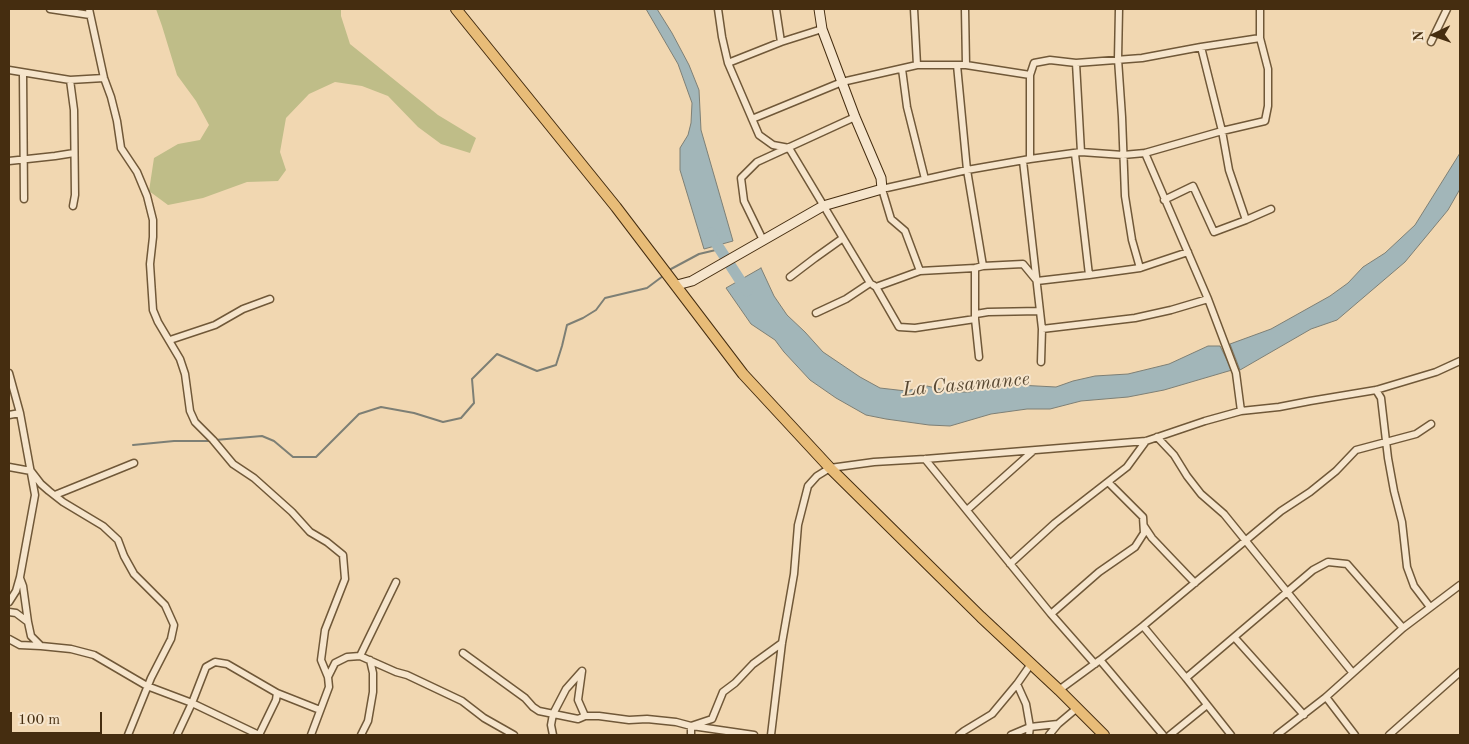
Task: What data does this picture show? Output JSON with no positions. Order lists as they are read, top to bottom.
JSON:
{
  "water": ["La Casamance"],
  "scale_bar": "100 m",
  "north": "left"
}
